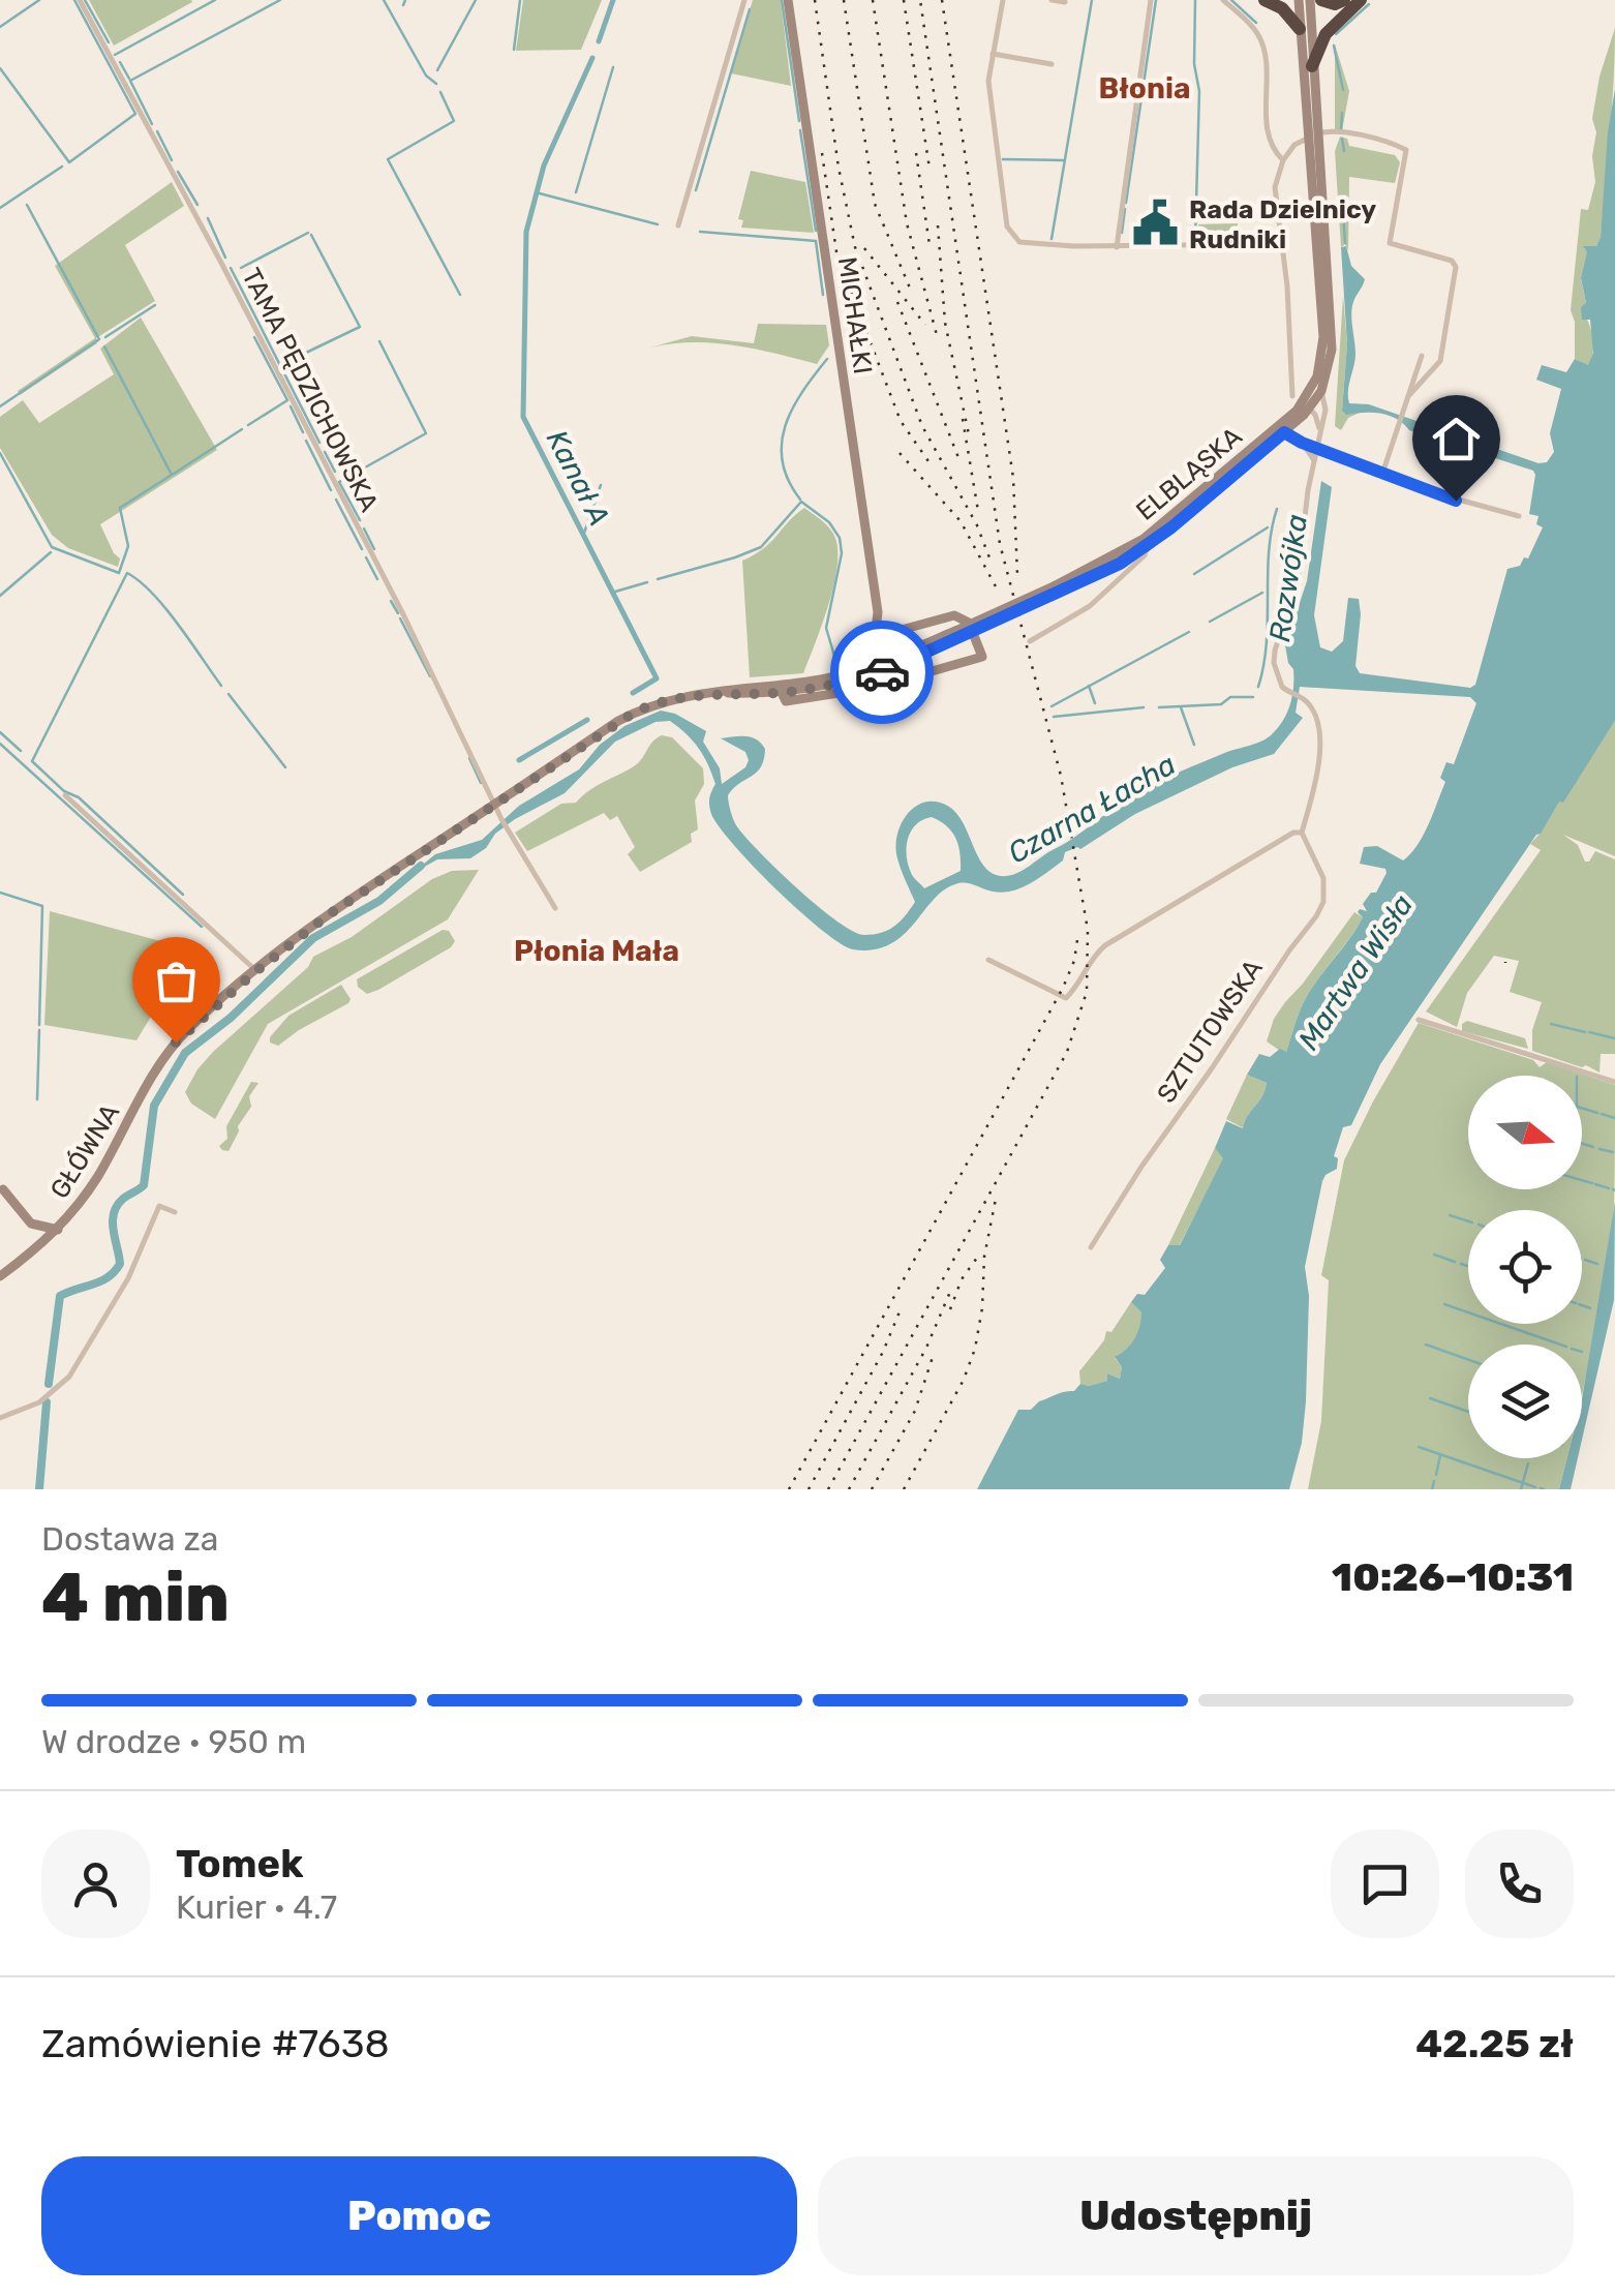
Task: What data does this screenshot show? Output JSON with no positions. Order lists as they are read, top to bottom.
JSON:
{
  "streets": {
    "main road": ["MICHAŁKI", "ELBLĄSKA", "GŁÓWNA"],
    "street": ["TAMA PĘDZICHOWSKA", "SZTUTOWSKA"]
  },
  "crossings": [
    ["MICHAŁKI", "ELBLĄSKA"],
    ["TAMA PĘDZICHOWSKA", "ELBLĄSKA"],
    ["ELBLĄSKA", "GŁÓWNA"]
  ],
  "districts": ["Błonia", "Płonia Mała"],
  "water": [
    "Kanał A",
    "Rozwójka",
    "Czarna Łacha",
    "Martwa Wisła"
  ],
  "places": {
    "public building": ["Rada Dzielnicy Rudniki"]
  },
  "north": "right",
  "page": {
    "heading": ["4 min", "Dostawa za", "10:26–10:31"],
    "panel": [
      "Tomek",
      "Kurier · 4.7",
      "Zamówienie #7638",
      "42.25 zł"
    ],
    "bar": "W drodze · 950 m",
    "buttons": ["Pomoc", "Udostępnij"]
  }
}
